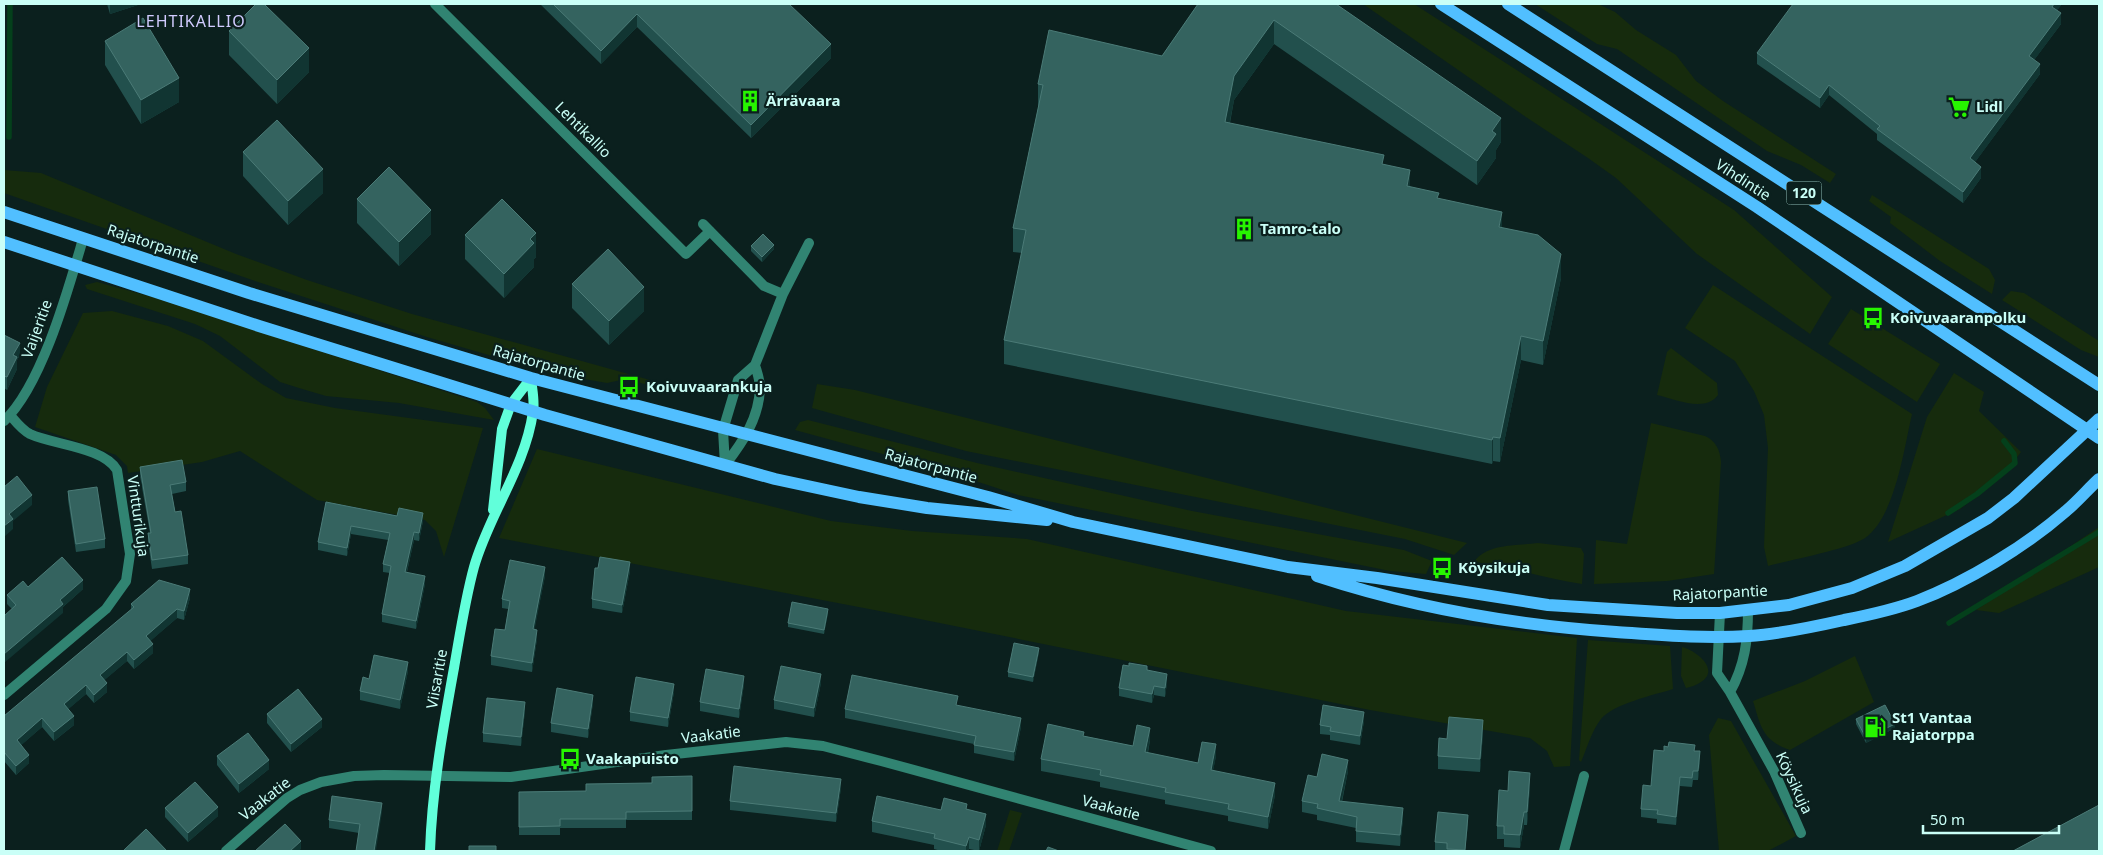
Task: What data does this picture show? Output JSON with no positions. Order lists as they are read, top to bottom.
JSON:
{
  "streets": {
    "main road": ["Vihdintie", "120", "Rajatorpantie"],
    "street": [
      "Lehtikallio",
      "Vaijeritie",
      "Vintturikuja",
      "Viisaritie",
      "Vaakatie",
      "Köysikuja"
    ]
  },
  "crossings": [
    ["Vihdintie", "Rajatorpantie"],
    ["Rajatorpantie", "Vaijeritie"],
    ["Rajatorpantie", "Viisaritie"],
    ["Rajatorpantie", "Köysikuja"],
    ["Vaijeritie", "Vintturikuja"],
    ["Viisaritie", "Vaakatie"]
  ],
  "districts": ["LEHTIKALLIO"],
  "places": {
    "building": ["Ärrävaara", "Tamro-talo"],
    "supermarket": ["Lidl"],
    "bus stop": [
      "Koivuvaaranpolku",
      "Koivuvaarankuja",
      "Köysikuja",
      "Vaakapuisto"
    ],
    "fuel station": ["St1 Vantaa Rajatorppa"]
  },
  "scale_bar": "50 m"
}
